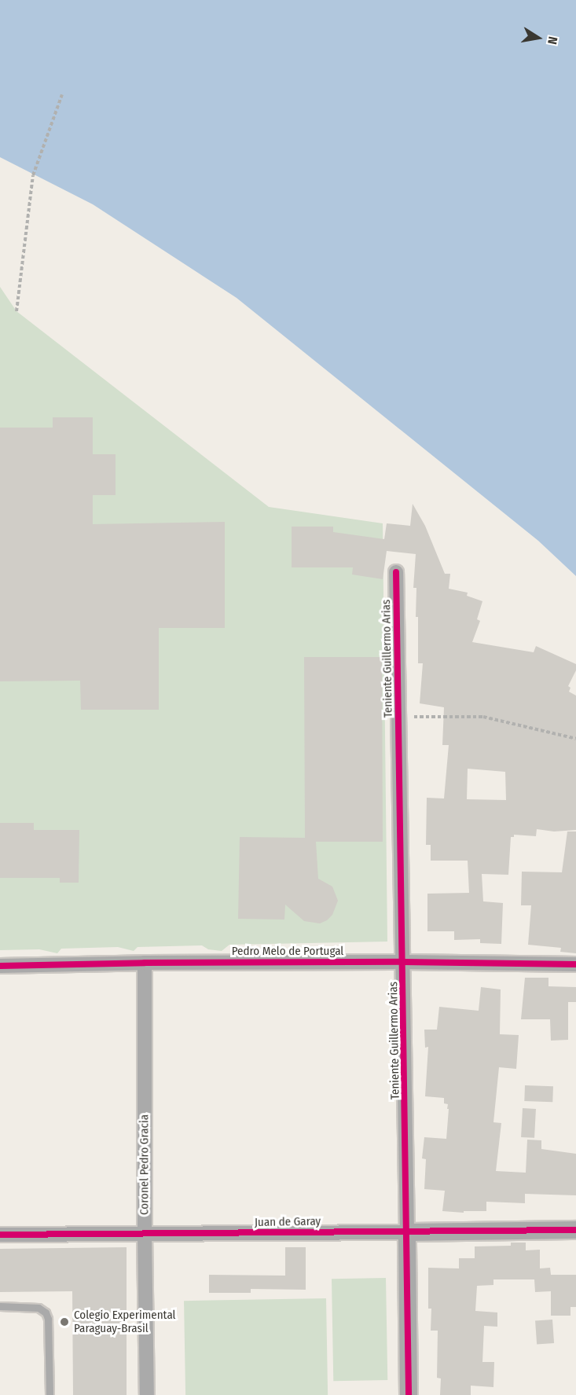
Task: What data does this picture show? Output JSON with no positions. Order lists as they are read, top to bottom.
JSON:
{
  "streets": {
    "street": [
      "Teniente Guillermo Arias",
      "Pedro Melo de Portugal",
      "Coronel Pedro Gracia",
      "Juan de Garay"
    ]
  },
  "crossings": [
    ["Teniente Guillermo Arias", "Pedro Melo de Portugal"],
    ["Teniente Guillermo Arias", "Juan de Garay"],
    ["Pedro Melo de Portugal", "Coronel Pedro Gracia"],
    ["Coronel Pedro Gracia", "Juan de Garay"]
  ],
  "places": ["Colegio Experimental Paraguay-Brasil"],
  "north": "right"
}
